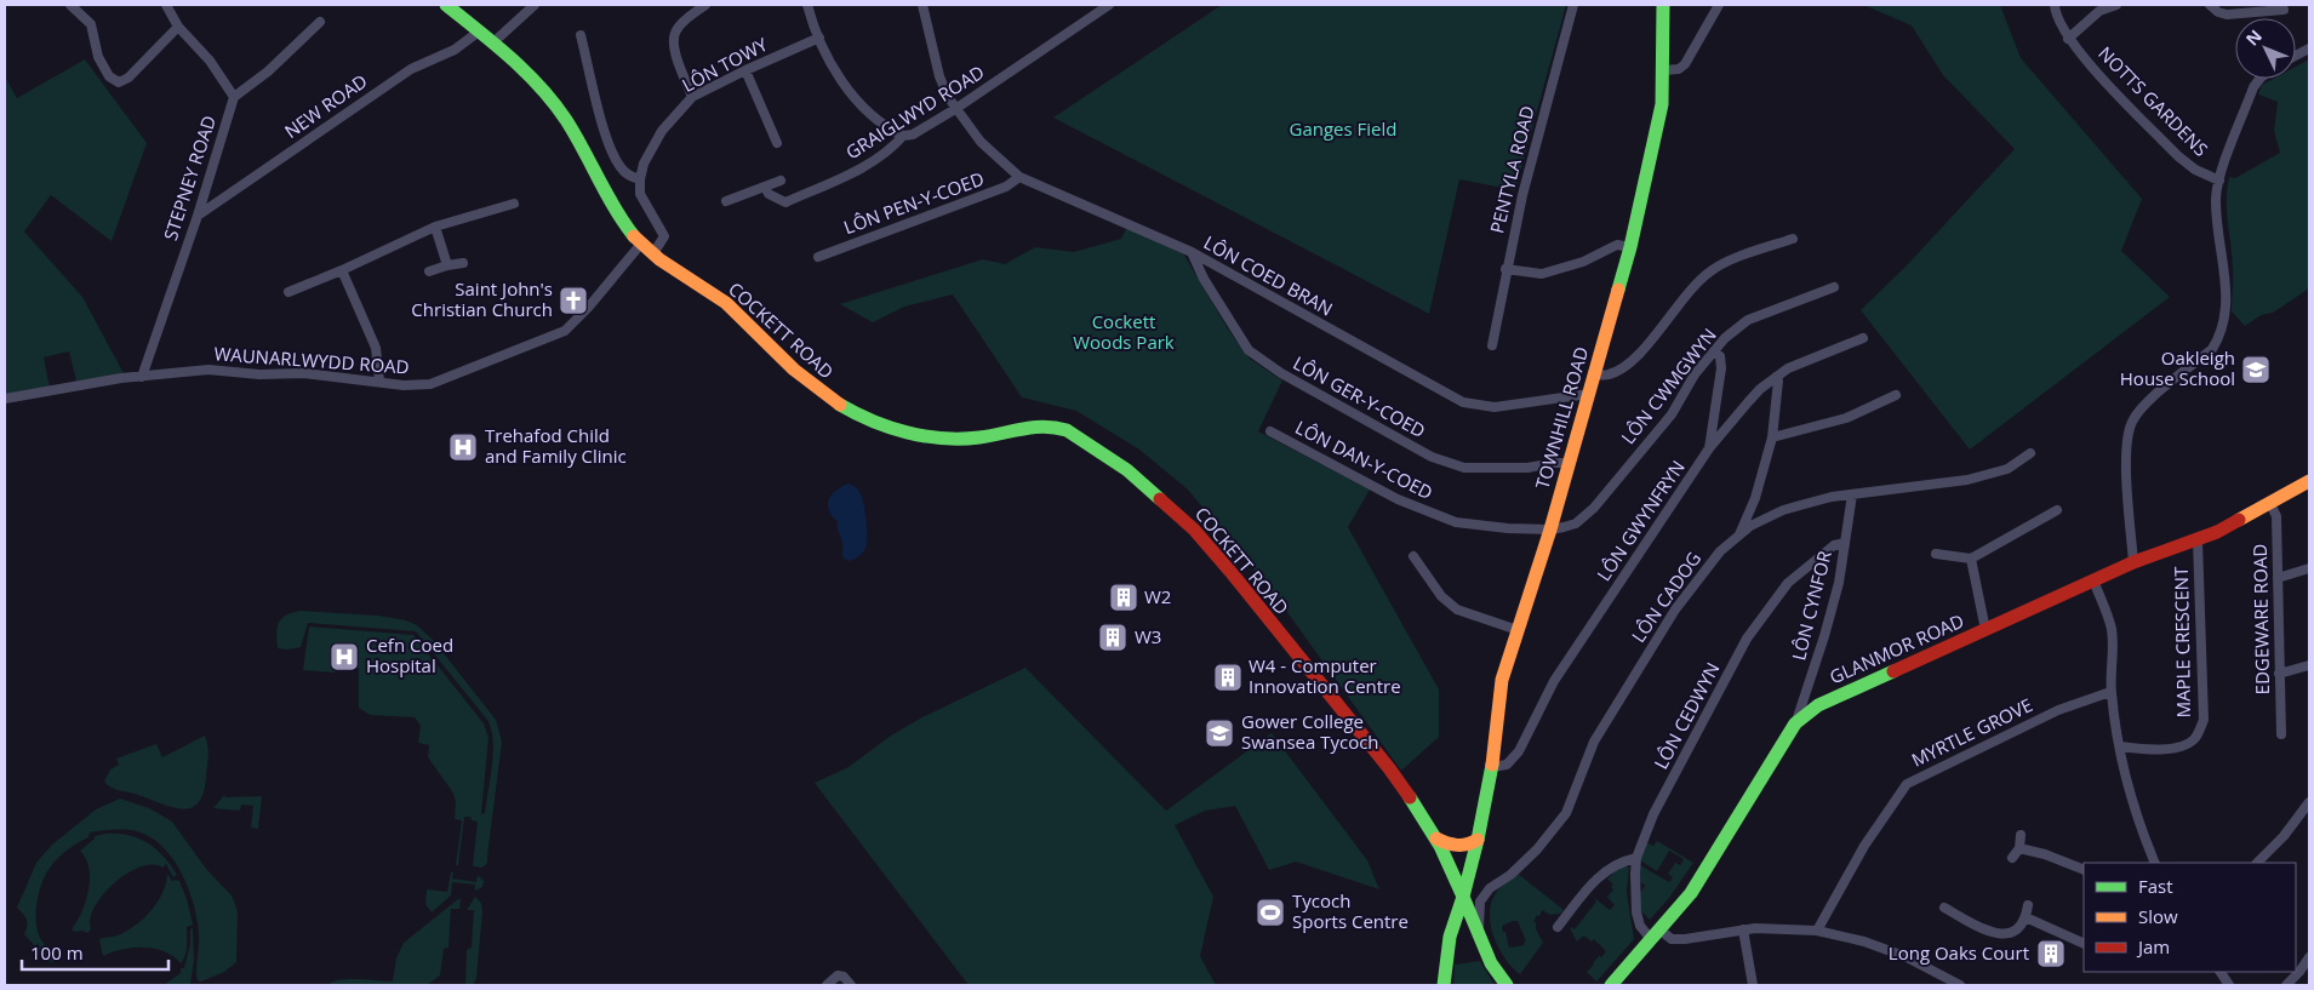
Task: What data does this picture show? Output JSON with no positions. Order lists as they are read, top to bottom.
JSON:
{
  "streets": {
    "street": [
      "LÔN TOWY",
      "NOTTS GARDENS",
      "NEW ROAD",
      "GRAIGLWYD ROAD",
      "PENTYLA ROAD",
      "STEPNEY ROAD",
      "LÔN PEN-Y-COED",
      "LÔN COED BRAN",
      "COCKETT ROAD",
      "WAUNARLWYDD ROAD",
      "LÔN CWMGWYN",
      "LÔN GER-Y-COED",
      "TOWNHILL ROAD",
      "LÔN DAN-Y-COED",
      "LÔN GWYNFRYN",
      "LÔN CADOG",
      "LÔN CYNFOR",
      "EDGEWARE ROAD",
      "MAPLE CRESCENT",
      "GLANMOR ROAD",
      "LÔN CEDWYN",
      "MYRTLE GROVE"
    ]
  },
  "crossings": [
    ["NEW ROAD", "STEPNEY ROAD"],
    ["NEW ROAD", "COCKETT ROAD"],
    ["GRAIGLWYD ROAD", "LÔN COED BRAN"],
    ["STEPNEY ROAD", "WAUNARLWYDD ROAD"],
    ["LÔN PEN-Y-COED", "LÔN COED BRAN"],
    ["LÔN COED BRAN", "LÔN GER-Y-COED"],
    ["LÔN COED BRAN", "TOWNHILL ROAD"],
    ["COCKETT ROAD", "WAUNARLWYDD ROAD"],
    ["COCKETT ROAD", "TOWNHILL ROAD"],
    ["COCKETT ROAD", "LÔN CADOG"],
    ["LÔN CWMGWYN", "TOWNHILL ROAD"],
    ["LÔN CWMGWYN", "LÔN DAN-Y-COED"],
    ["LÔN GER-Y-COED", "TOWNHILL ROAD"],
    ["TOWNHILL ROAD", "LÔN DAN-Y-COED"],
    ["TOWNHILL ROAD", "LÔN GWYNFRYN"],
    ["LÔN CADOG", "LÔN CYNFOR"],
    ["LÔN CYNFOR", "GLANMOR ROAD"],
    ["LÔN CYNFOR", "LÔN CEDWYN"],
    ["EDGEWARE ROAD", "GLANMOR ROAD"],
    ["MAPLE CRESCENT", "GLANMOR ROAD"],
    ["GLANMOR ROAD", "LÔN CEDWYN"]
  ],
  "parks": ["Ganges Field", "Cockett Woods Park"],
  "places": {
    "church": ["Saint John's Christian Church"],
    "school or university": ["Oakleigh House School", "Gower College Swansea Tycoch"],
    "hospital": ["Trehafod Child and Family Clinic", "Cefn Coed Hospital"],
    "building": [
      "W2",
      "W3",
      "W4 - Computer Innovation Centre",
      "Long Oaks Court"
    ],
    "sports": ["Tycoch Sports Centre"]
  },
  "legend": ["Fast", "Slow", "Jam"],
  "scale_bar": "100 m",
  "north": "top left"
}
